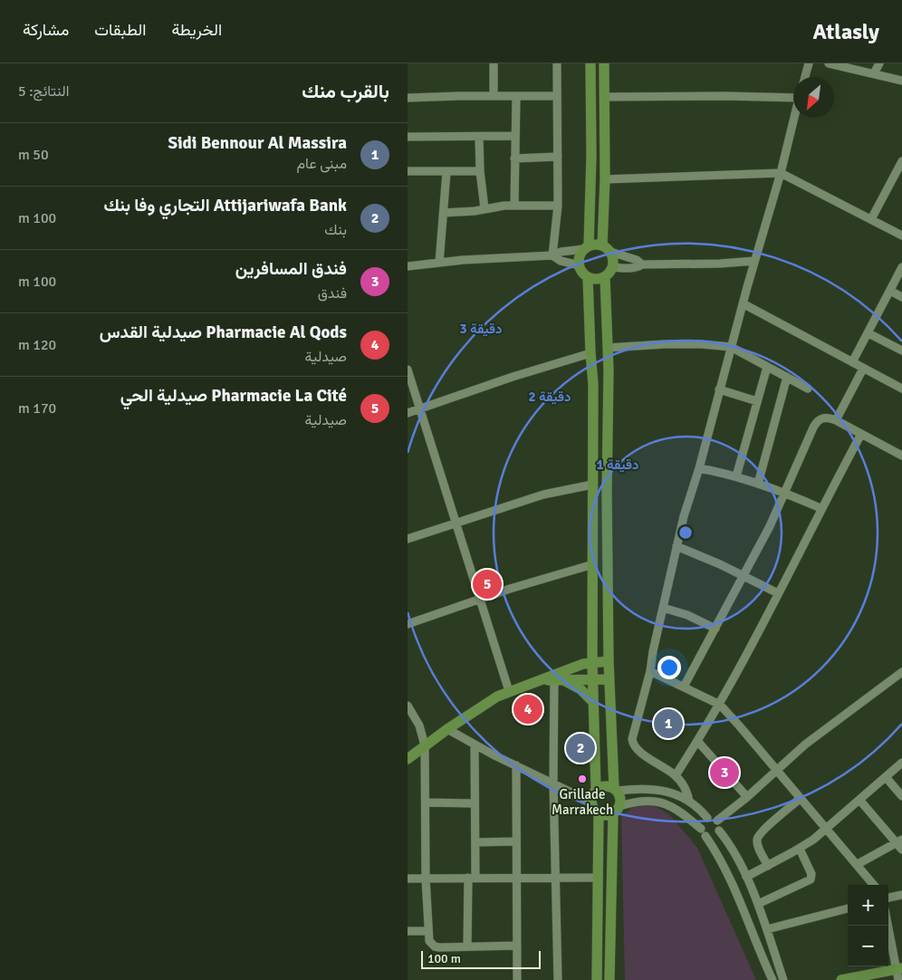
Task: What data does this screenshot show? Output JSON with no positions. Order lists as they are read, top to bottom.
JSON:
{
  "places": ["Grillade Marrakech"],
  "scale_bar": "100 m",
  "north": "bottom left",
  "page": {
    "header": "Atlasly",
    "nav": ["الخريطة", "الطبقات", "مشاركة"],
    "heading": ["بالقرب منك", "النتائج: 5"],
    "list": [
      {
        "mark": "1",
        "name": "Sidi Bennour Al Massira",
        "note": "مبنى عام",
        "value": "50 m"
      },
      {
        "mark": "2",
        "name": "Attijariwafa Bank التجاري وفا بنك",
        "note": "بنك",
        "value": "100 m"
      },
      {
        "mark": "3",
        "name": "فندق المسافرين",
        "note": "فندق",
        "value": "100 m"
      },
      {
        "mark": "4",
        "name": "Pharmacie Al Qods صيدلية القدس",
        "note": "صيدلية",
        "value": "120 m"
      },
      {
        "mark": "5",
        "name": "Pharmacie La Cité صيدلية الحي",
        "note": "صيدلية",
        "value": "170 m"
      }
    ],
    "pins": [
      "5",
      "4",
      "1",
      "2",
      "3"
    ],
    "map_buttons": ["+", "−"],
    "scale": "100 m"
  },
  "rings": ["3 دقيقة", "2 دقيقة", "1 دقيقة"]
}
